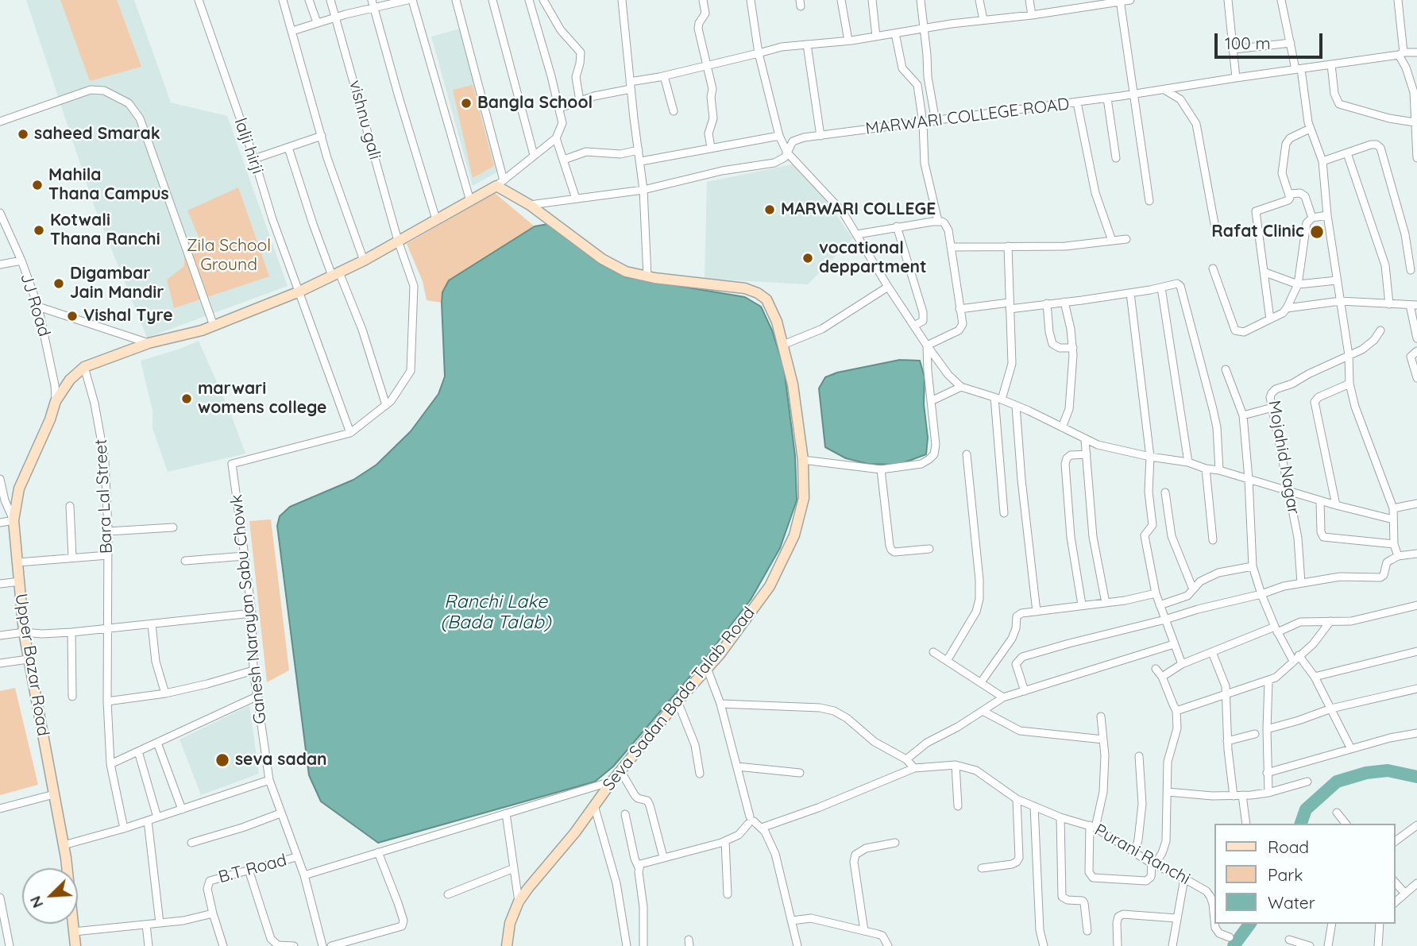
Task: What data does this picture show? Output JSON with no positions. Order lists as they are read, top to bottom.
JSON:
{
  "streets": {
    "street": [
      "MARWARI COLLEGE ROAD",
      "vishnu gali",
      "lalji hirji",
      "JJ Road",
      "Mojahid Nagar",
      "Bara Lal Street",
      "Ganesh Narayan Sabu Chowk",
      "Upper Bazar Road",
      "Seva Sadan Bada Talab Road",
      "Purani Ranchi",
      "B.T Road"
    ]
  },
  "crossings": [
    ["MARWARI COLLEGE ROAD", "Seva Sadan Bada Talab Road"],
    ["vishnu gali", "lalji hirji"],
    ["vishnu gali", "Ganesh Narayan Sabu Chowk"],
    ["lalji hirji", "Ganesh Narayan Sabu Chowk"],
    ["JJ Road", "Upper Bazar Road"],
    ["Bara Lal Street", "Upper Bazar Road"],
    ["Ganesh Narayan Sabu Chowk", "B.T Road"]
  ],
  "water": ["Ranchi Lake (Bada Talab)"],
  "parks": ["Zila School Ground"],
  "places": [
    "Bangla School",
    "saheed Smarak",
    "Mahila Thana Campus",
    "MARWARI COLLEGE",
    "Kotwali Thana Ranchi",
    "Rafat Clinic",
    "vocational deppartment",
    "Digambar Jain Mandir",
    "Vishal Tyre",
    "marwari womens college",
    "seva sadan"
  ],
  "legend": ["Road", "Park", "Water"],
  "scale_bar": "100 m",
  "north": "bottom left"
}
